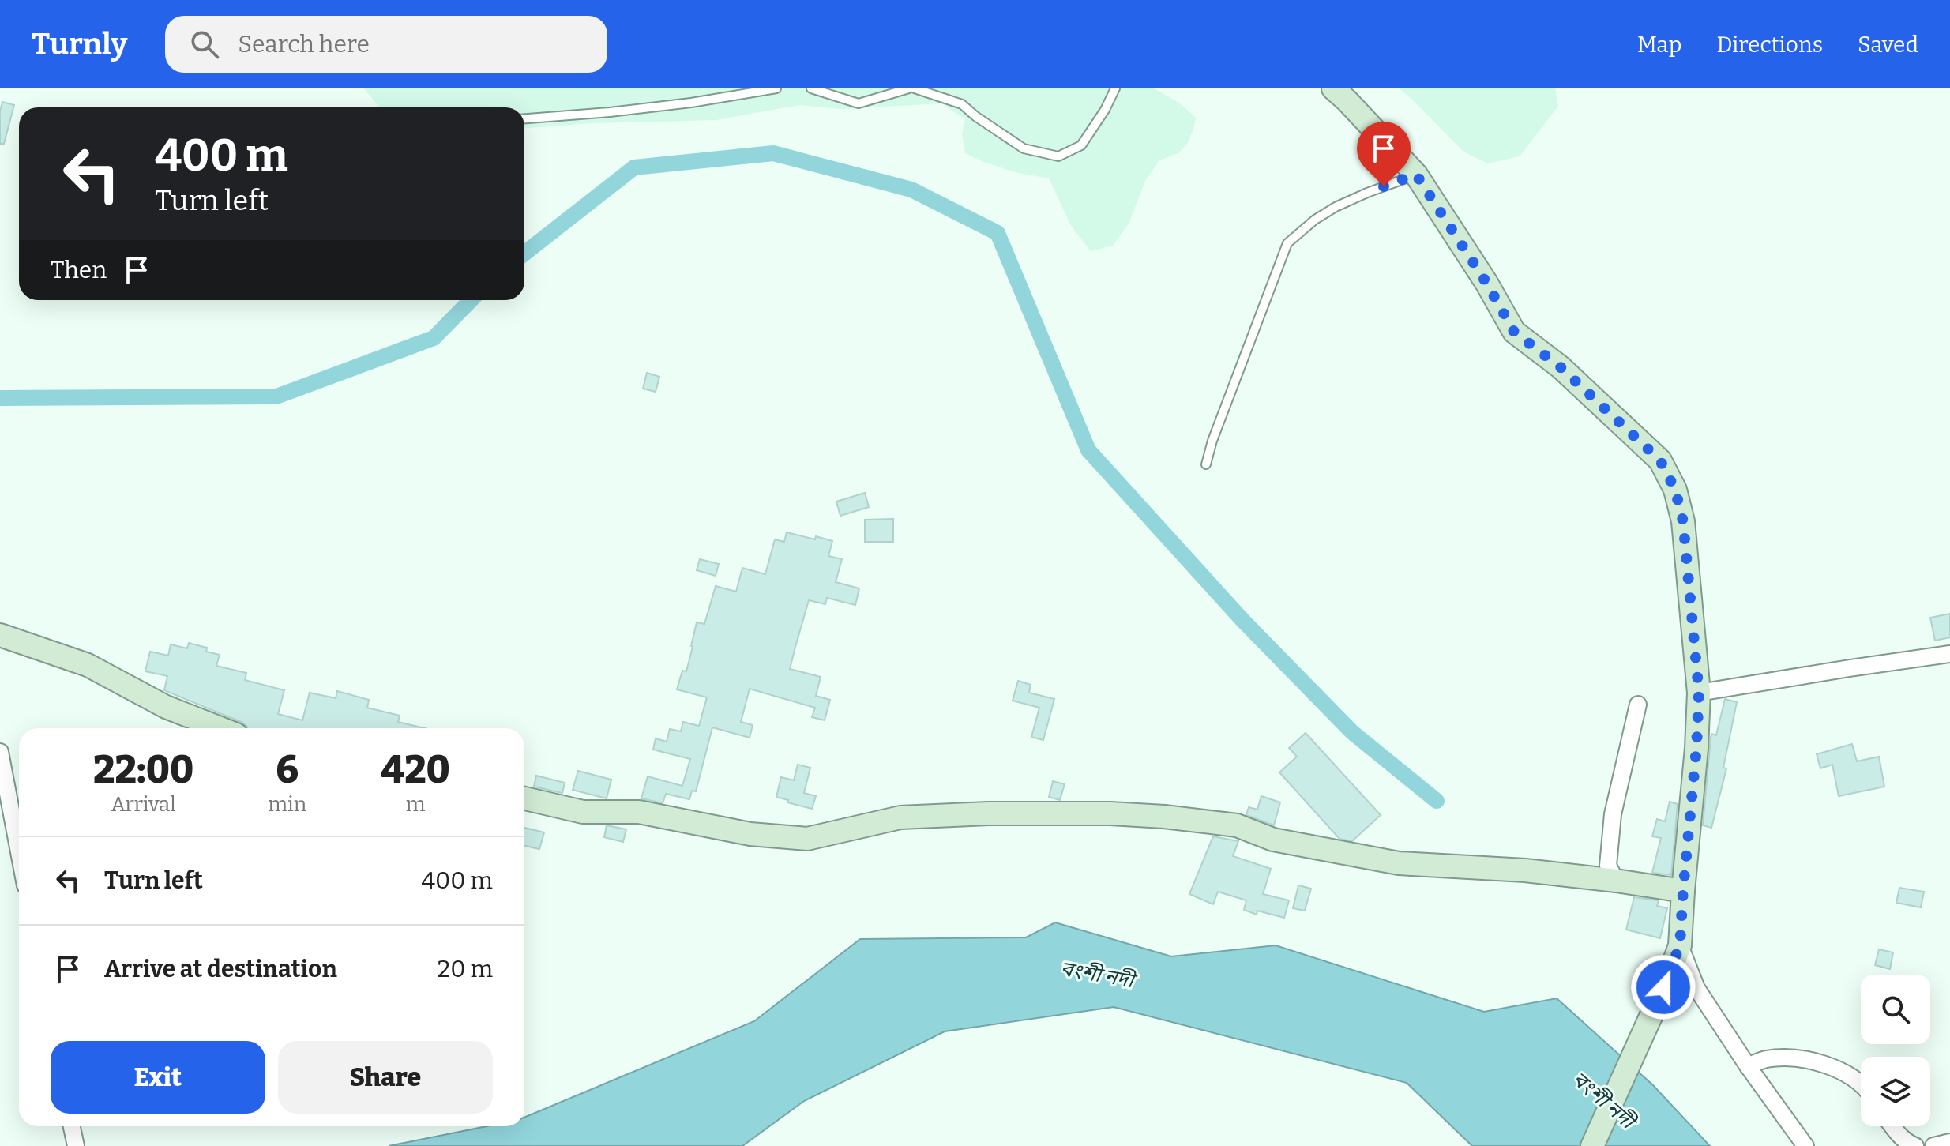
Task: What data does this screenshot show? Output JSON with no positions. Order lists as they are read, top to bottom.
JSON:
{
  "water": ["বংশী নদী"],
  "page": {
    "header": "Turnly",
    "search": "Search here",
    "nav": ["Map", "Directions", "Saved"],
    "turn": ["400 m", "Turn left"],
    "then": "Then",
    "eta": [
      "22:00",
      "Arrival",
      "6",
      "min",
      "420",
      "m"
    ],
    "list": [
      {
        "name": "Turn left",
        "value": "400 m"
      },
      {
        "name": "Arrive at destination",
        "value": "20 m"
      }
    ],
    "buttons": ["Exit", "Share"]
  }
}
